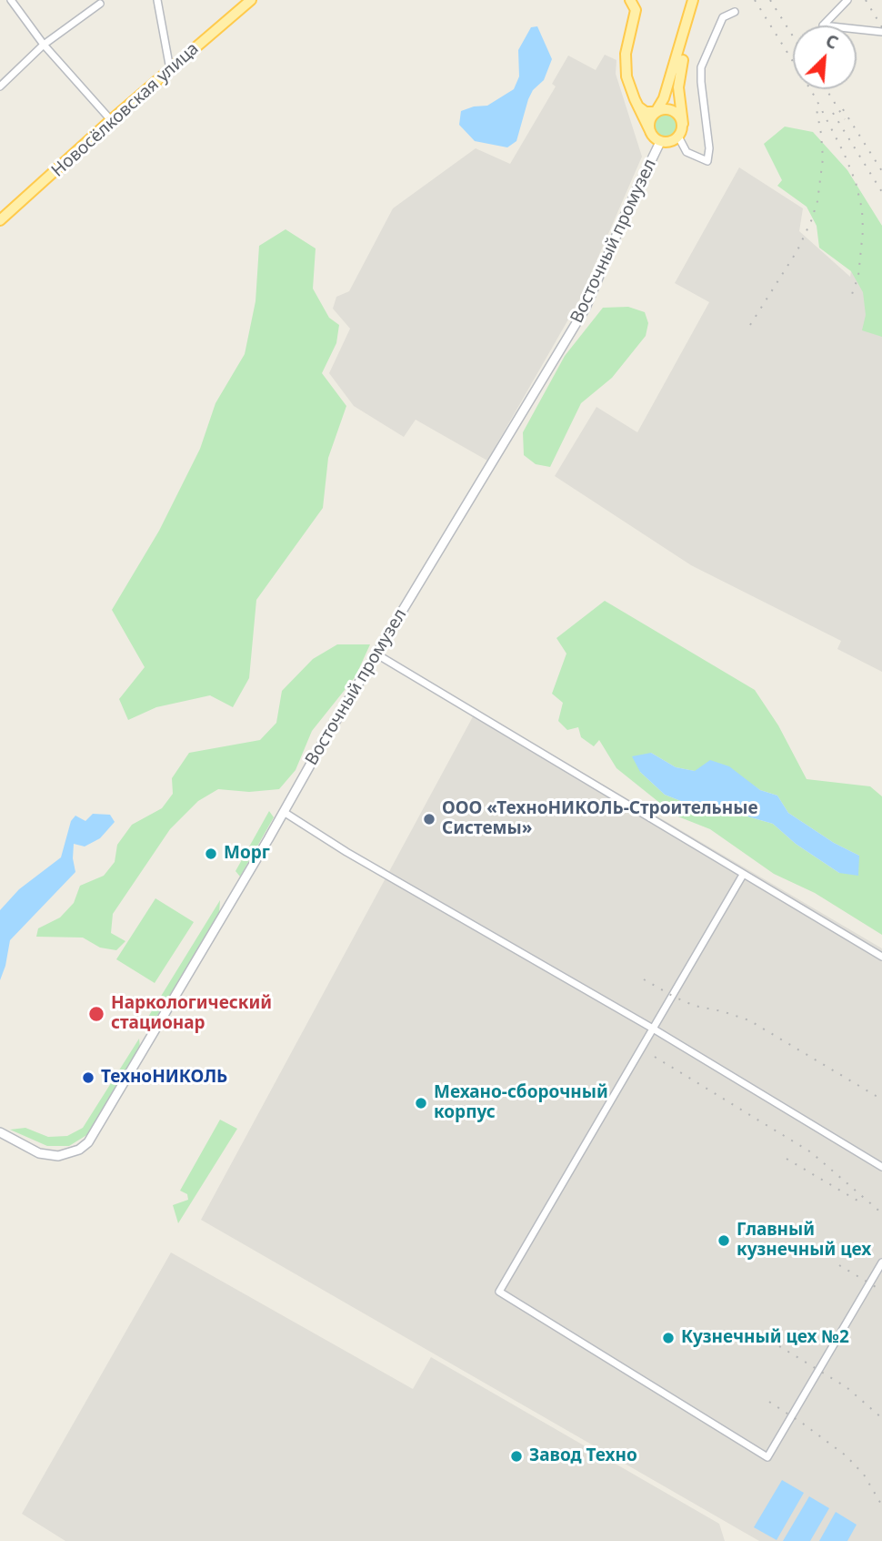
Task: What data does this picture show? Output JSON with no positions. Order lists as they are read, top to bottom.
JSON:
{
  "streets": {
    "main road": ["Новосёлковская улица"],
    "street": ["Восточный промузел"]
  },
  "places": [
    "ООО «ТехноНИКОЛЬ-Строительные Системы»",
    "Морг",
    "Наркологический стационар",
    "ТехноНИКОЛЬ",
    "Механо-сборочный корпус",
    "Главный кузнечный цех",
    "Кузнечный цех №2",
    "Завод Техно"
  ],
  "north": "top right"
}
